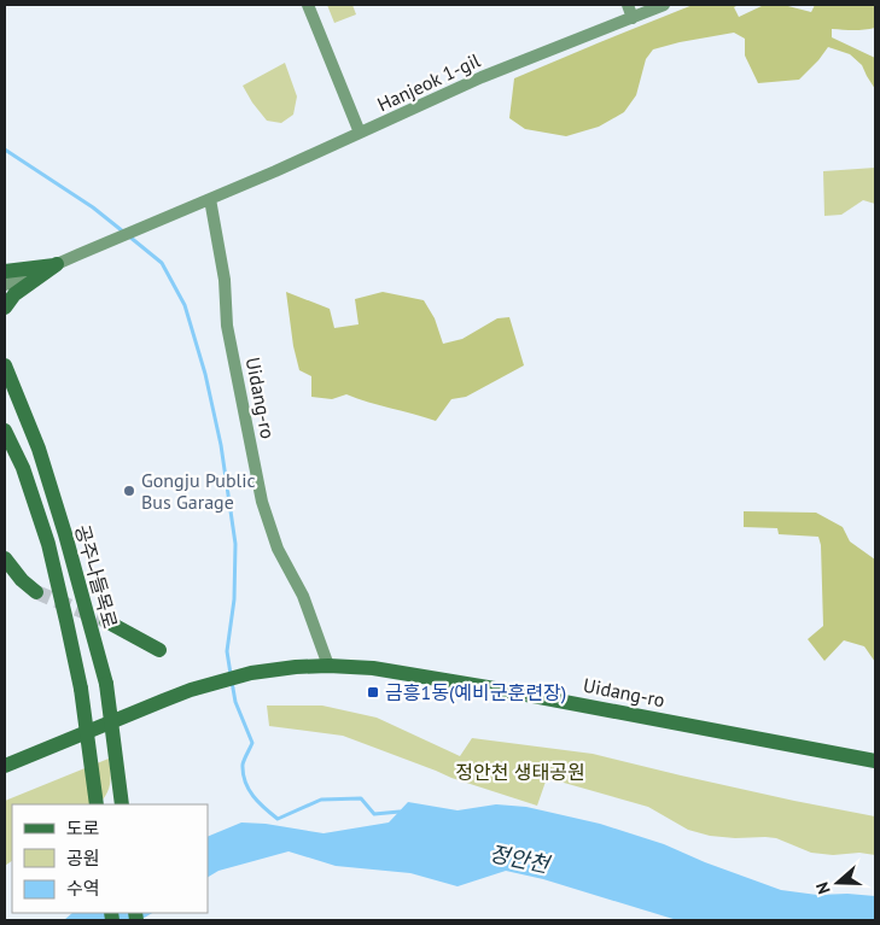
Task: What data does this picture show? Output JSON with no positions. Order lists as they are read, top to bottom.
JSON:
{
  "streets": {
    "main road": ["Uidang-ro", "공주나들목로"],
    "street": ["Hanjeok 1-gil"]
  },
  "crossings": [
    ["Hanjeok 1-gil", "Uidang-ro"]
  ],
  "water": ["정안천"],
  "parks": ["정안천 생태공원"],
  "places": {
    "other": ["Gongju Public Bus Garage"],
    "transit": ["금흥1동(예비군훈련장)"]
  },
  "legend": ["도로", "공원", "수역"],
  "north": "left"
}
